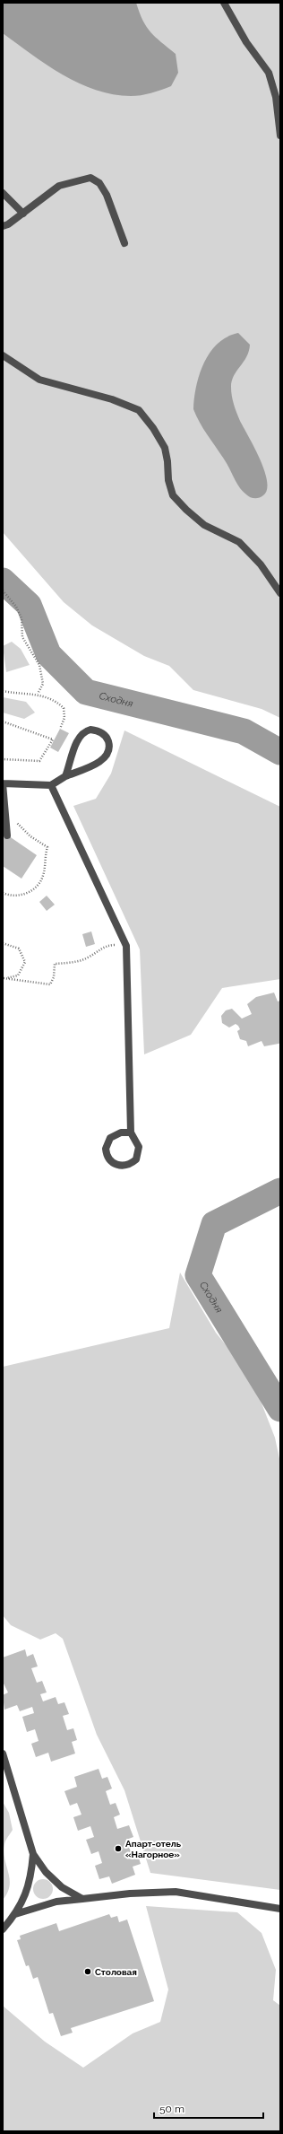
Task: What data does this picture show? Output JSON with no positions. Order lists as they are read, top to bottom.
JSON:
{
  "water": ["Сходня"],
  "places": ["Апарт-отель «Нагорное»", "Столовая"],
  "scale_bar": "50 m"
}
